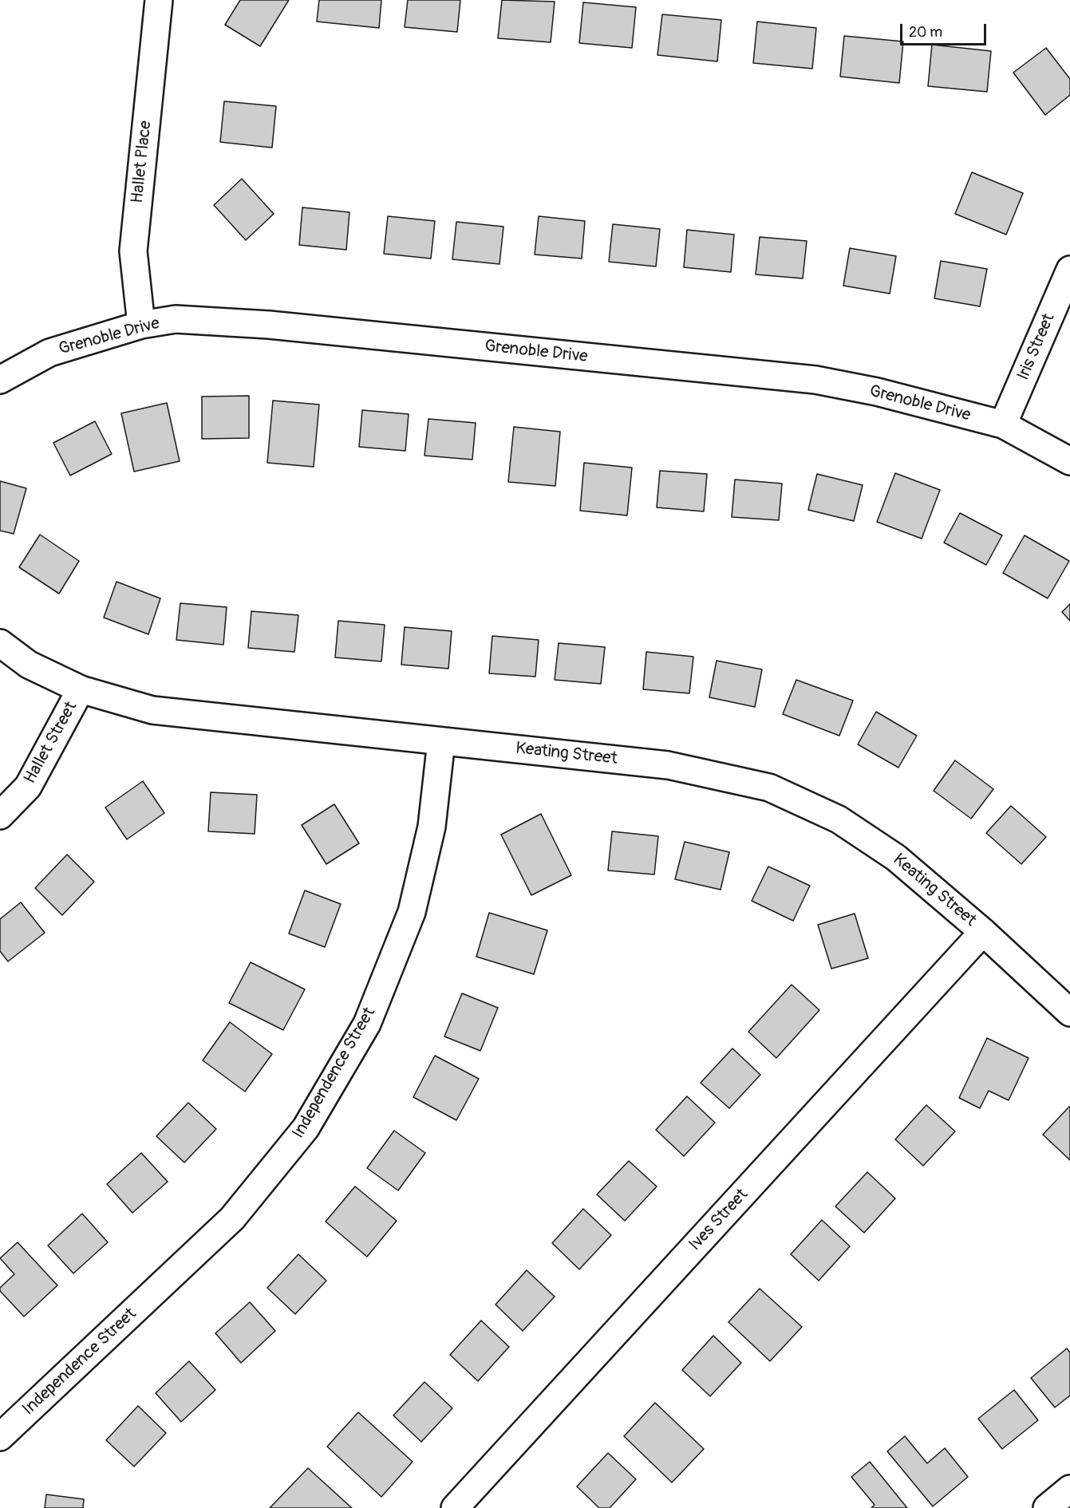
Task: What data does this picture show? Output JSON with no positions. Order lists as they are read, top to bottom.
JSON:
{
  "streets": {
    "street": [
      "Hallet Place",
      "Grenoble Drive",
      "Iris Street",
      "Hallet Street",
      "Keating Street",
      "Independence Street",
      "Ives Street"
    ]
  },
  "crossings": [
    ["Hallet Place", "Grenoble Drive"],
    ["Grenoble Drive", "Iris Street"],
    ["Hallet Street", "Keating Street"],
    ["Keating Street", "Independence Street"],
    ["Keating Street", "Ives Street"]
  ],
  "scale_bar": "20 m"
}
